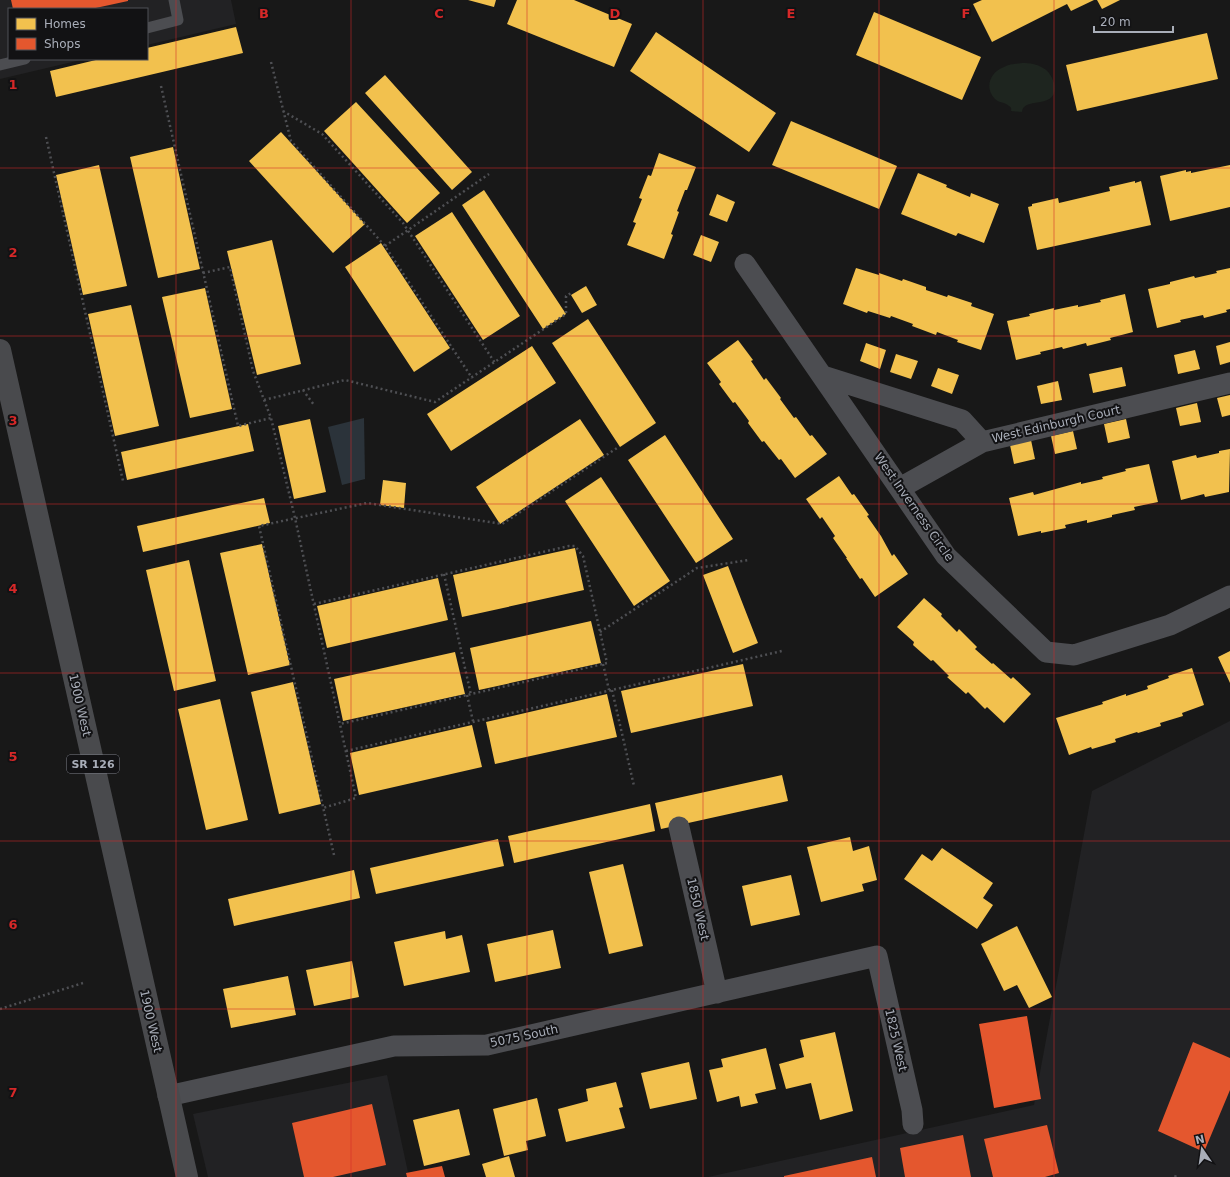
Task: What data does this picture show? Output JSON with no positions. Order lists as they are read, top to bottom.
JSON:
{
  "streets": {
    "main road": ["1900 West", "SR 126"],
    "street": [
      "West Edinburgh Court",
      "West Inverness Circle",
      "1850 West",
      "5075 South",
      "1825 West"
    ]
  },
  "crossings": [
    ["West Edinburgh Court", "West Inverness Circle"],
    ["1900 West", "5075 South"],
    ["1850 West", "5075 South"],
    ["5075 South", "1825 West"]
  ],
  "legend": ["Homes", "Shops"],
  "scale_bar": "20 m",
  "north": "top",
  "grid": {
    "columns": [
      "B",
      "C",
      "D",
      "E",
      "F"
    ],
    "rows": [
      "1",
      "2",
      "3",
      "4",
      "5",
      "6",
      "7"
    ]
  }
}
